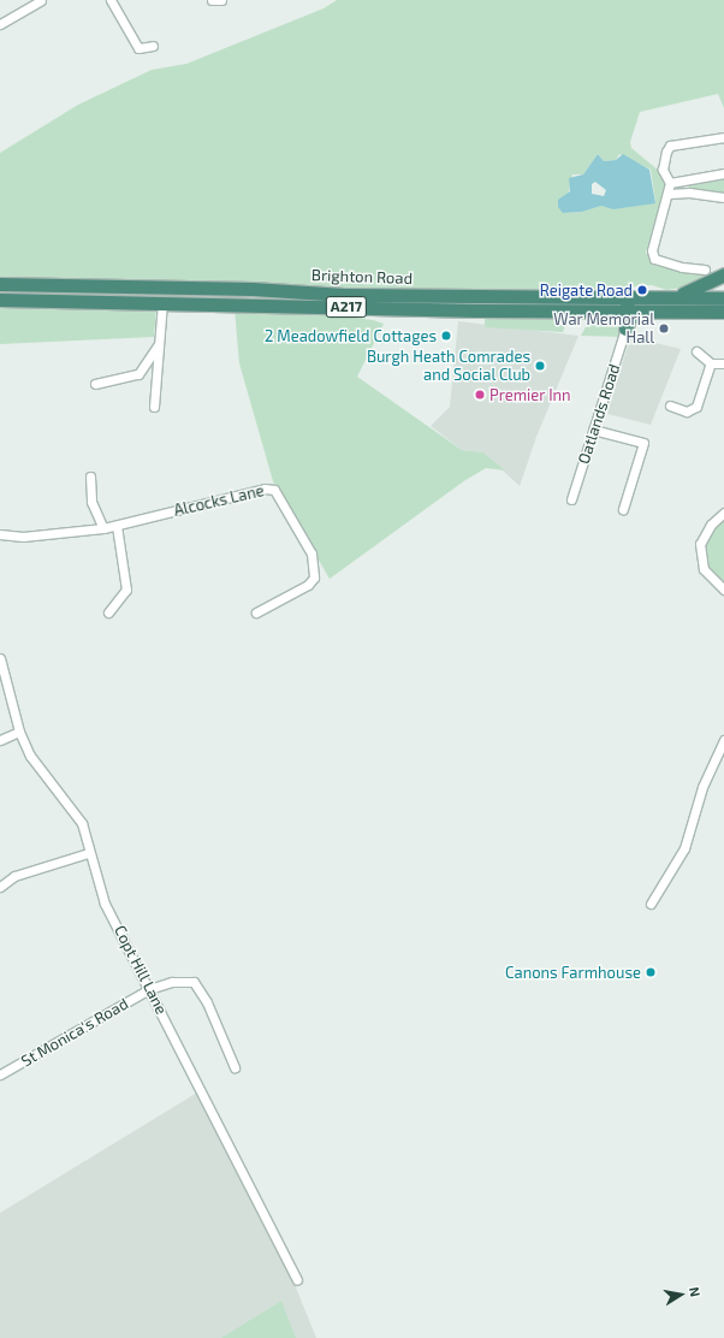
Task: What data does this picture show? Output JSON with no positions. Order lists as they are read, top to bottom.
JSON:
{
  "streets": {
    "highway": ["Brighton Road", "A217"],
    "street": [
      "Oatlands Road",
      "Alcocks Lane",
      "Copt Hill Lane",
      "St Monica's Road"
    ]
  },
  "crossings": [
    ["Copt Hill Lane", "St Monica's Road"]
  ],
  "places": [
    "Reigate Road",
    "War Memorial Hall",
    "2 Meadowfield Cottages",
    "Burgh Heath Comrades and Social Club",
    "Premier Inn",
    "Canons Farmhouse"
  ],
  "north": "right"
}
